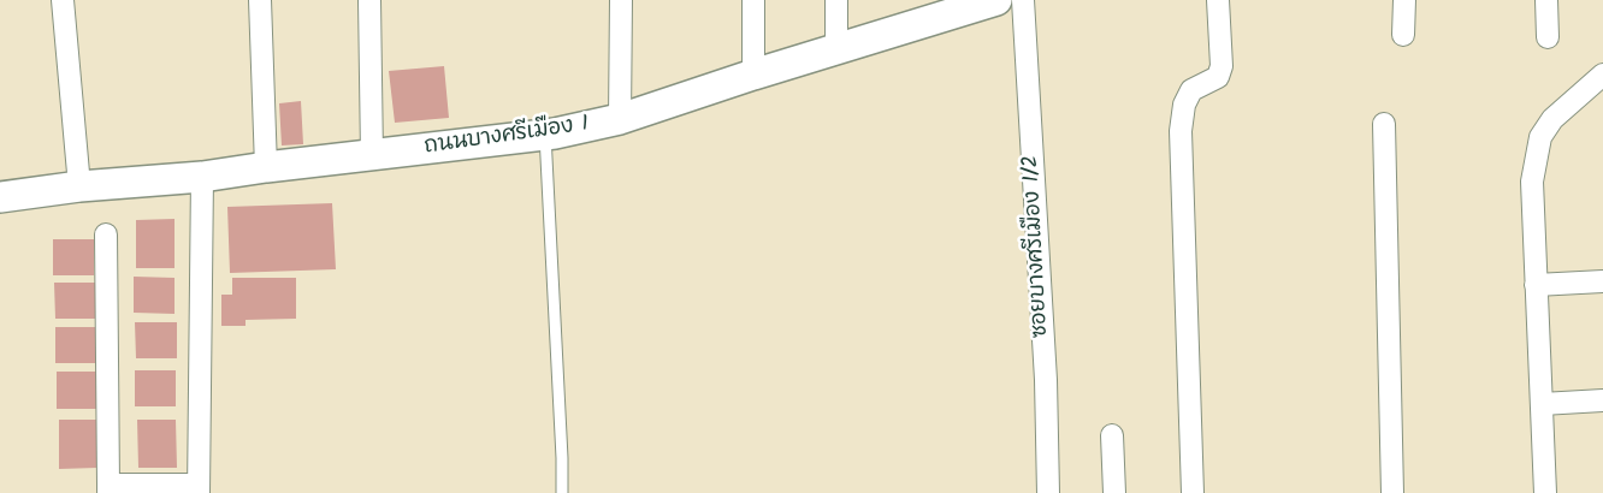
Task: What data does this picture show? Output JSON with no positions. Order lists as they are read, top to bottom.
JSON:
{
  "streets": {
    "street": ["ถนนบางศรีเมือง 1", "ซอยบางศรีเมือง 1/2"]
  }
}
